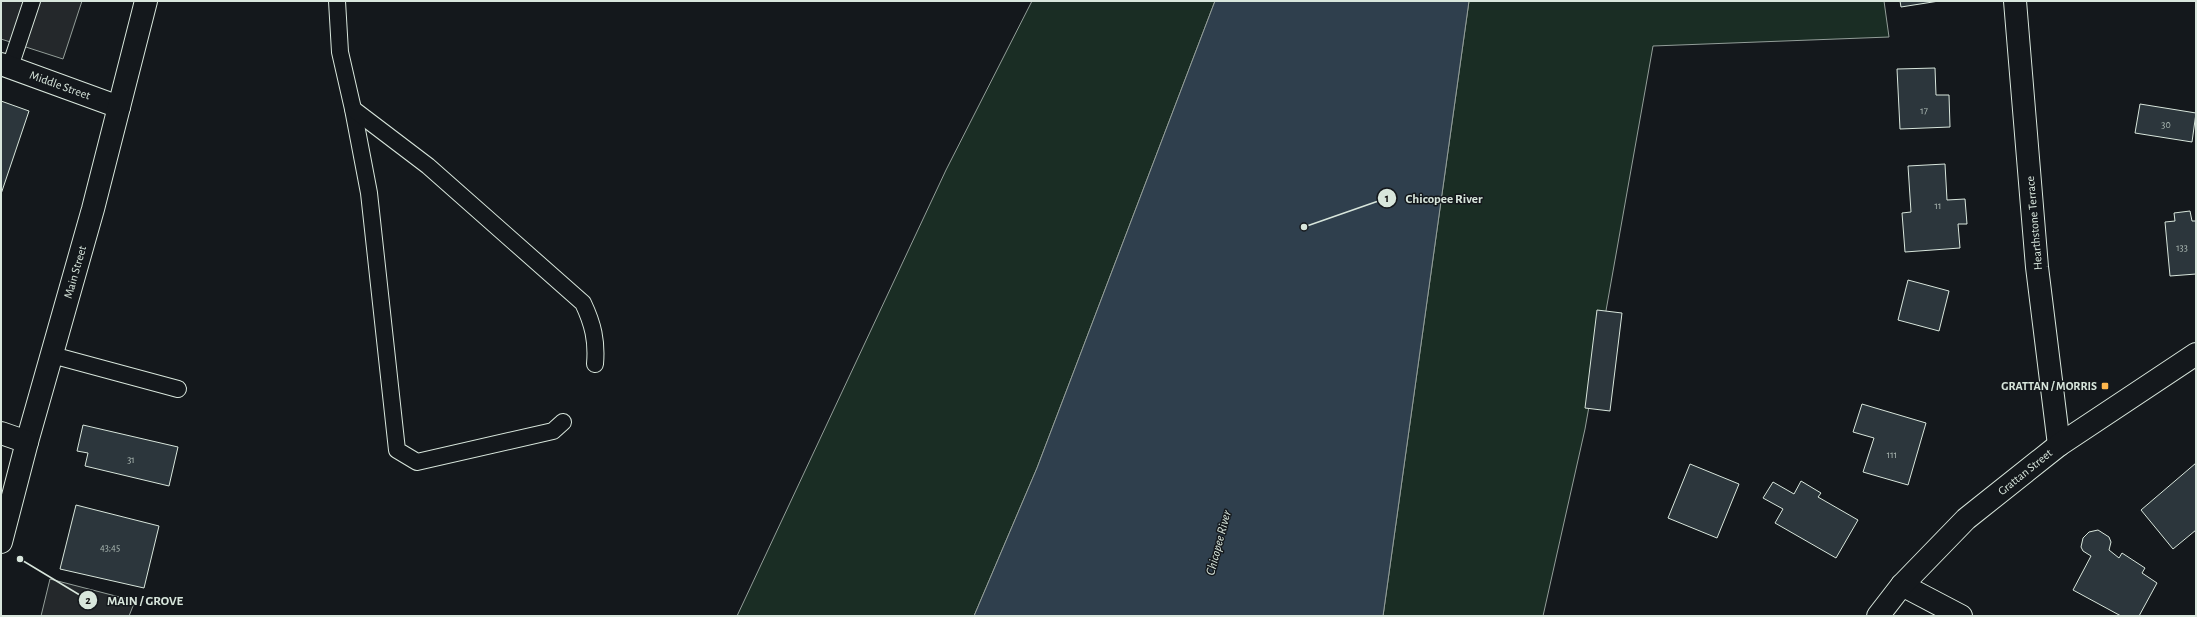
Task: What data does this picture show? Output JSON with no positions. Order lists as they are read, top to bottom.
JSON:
{
  "streets": {
    "street": [
      "Middle Street",
      "Hearthstone Terrace",
      "Main Street",
      "Grattan Street"
    ]
  },
  "crossings": [
    ["Middle Street", "Main Street"],
    ["Hearthstone Terrace", "Grattan Street"]
  ],
  "water": ["Chicopee River"],
  "places": {
    "other": ["Chicopee River", "MAIN / GROVE"],
    "transit": ["GRATTAN / MORRIS"]
  },
  "house_numbers": [
    "17",
    "30",
    "11",
    "133",
    "111",
    "31",
    "43;45"
  ]
}
